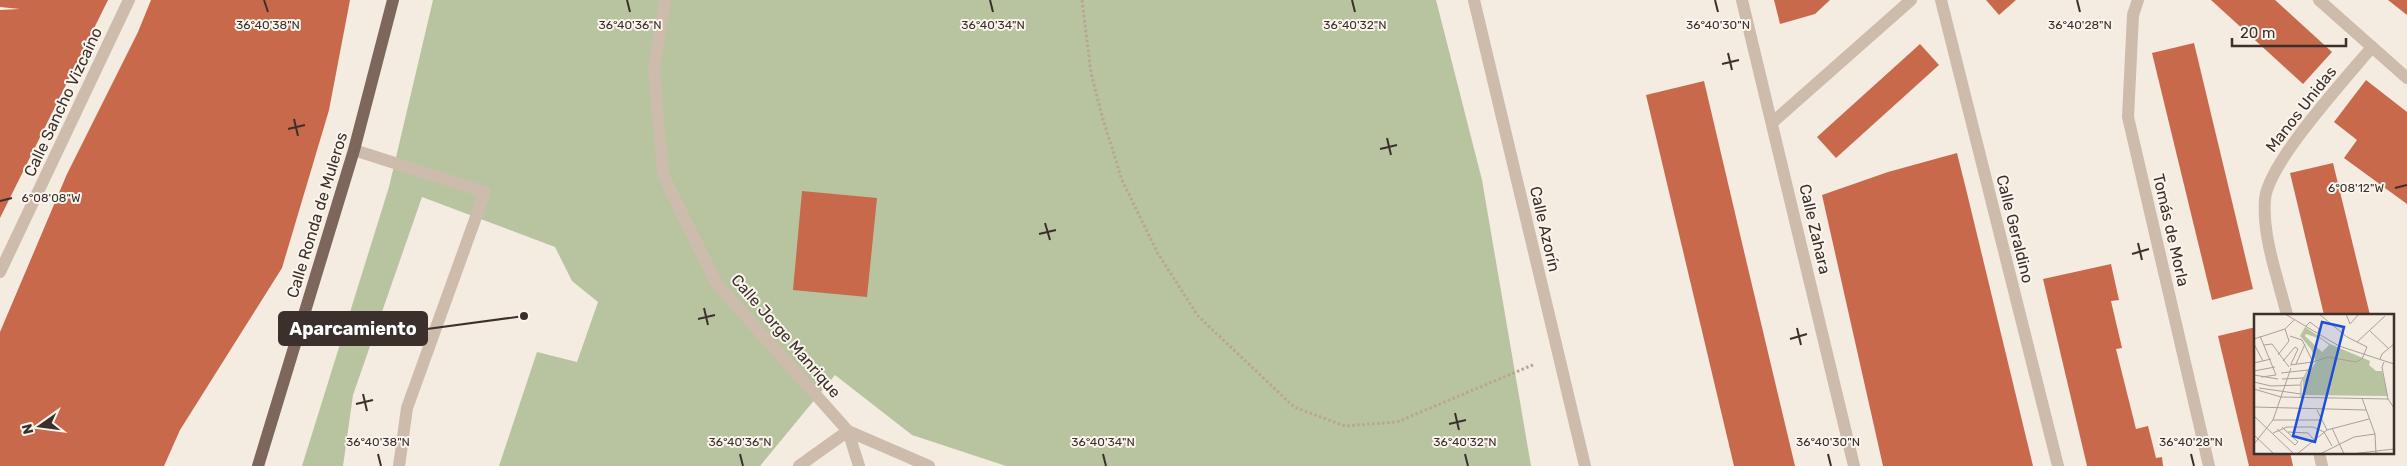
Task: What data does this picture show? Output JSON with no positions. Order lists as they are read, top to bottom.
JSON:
{
  "streets": {
    "main road": ["Calle Ronda de Muleros"],
    "street": [
      "Calle Sancho Vizcaíno",
      "Manos Unidas",
      "Calle Azorín",
      "Calle Zahara",
      "Calle Geraldino",
      "Tomás de Morla",
      "Calle Jorge Manrique"
    ]
  },
  "places": ["Aparcamiento"],
  "scale_bar": "20 m",
  "north": "left",
  "coordinates": [
    "36°40'36\"N",
    "36°40'38\"N",
    "36°40'34\"N",
    "36°40'32\"N",
    "36°40'30\"N",
    "36°40'28\"N",
    "6°08'12\"W",
    "6°08'08\"W"
  ]
}
